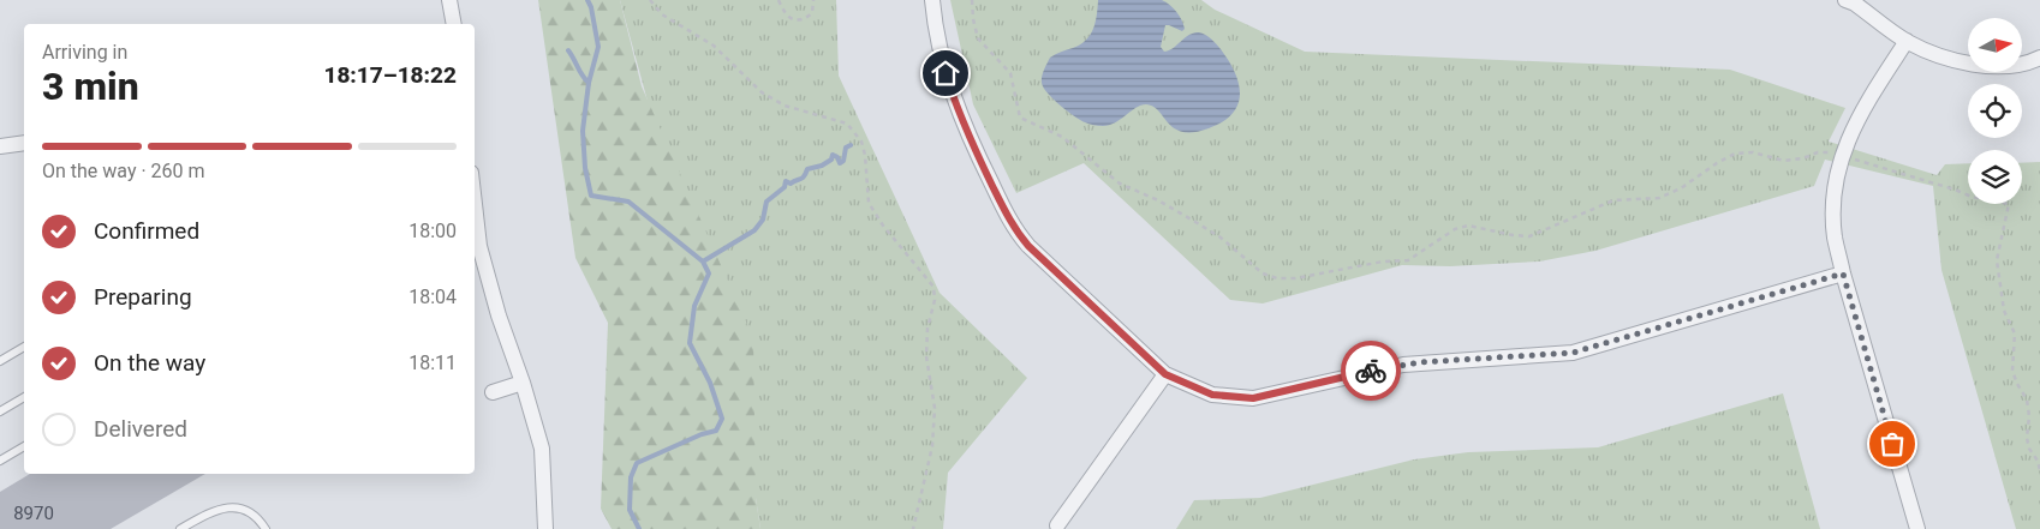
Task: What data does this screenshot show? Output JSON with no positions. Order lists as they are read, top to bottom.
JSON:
{
  "house_numbers": ["8970"],
  "north": "right",
  "page": {
    "heading": ["3 min", "Arriving in", "18:17–18:22"],
    "bar": "On the way · 260 m",
    "list": [
      ["Confirmed", "18:00"],
      ["Preparing", "18:04"],
      ["On the way", "18:11"],
      "Delivered"
    ]
  }
}
